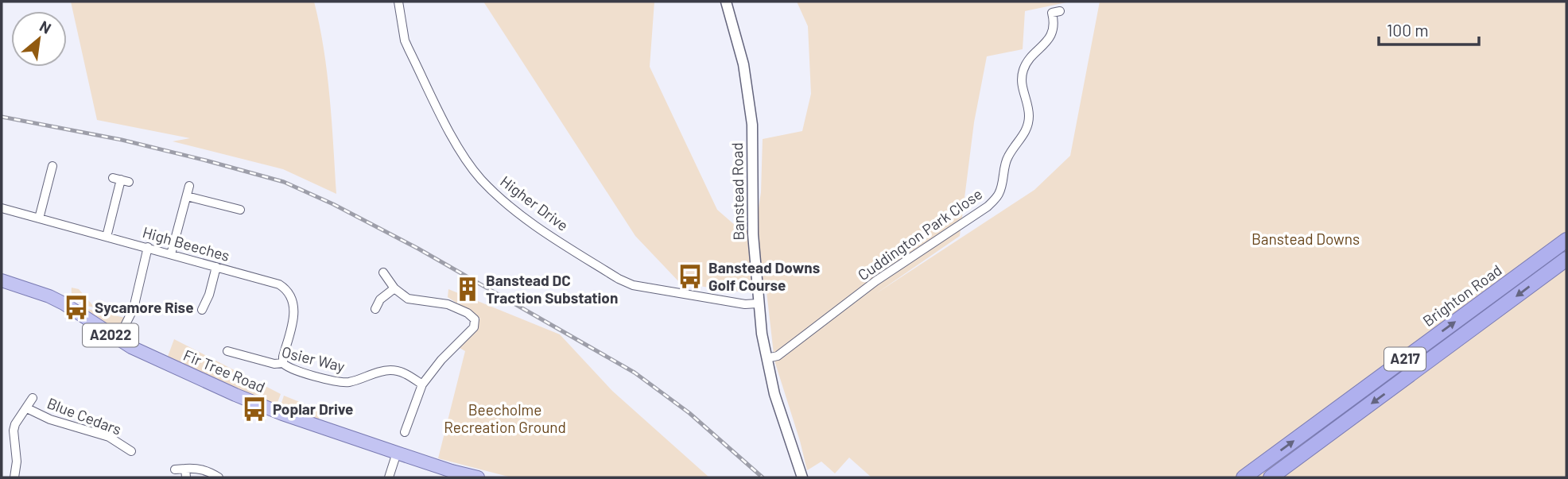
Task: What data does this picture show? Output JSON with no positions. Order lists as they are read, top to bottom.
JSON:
{
  "streets": {
    "highway": ["Brighton Road", "A217"],
    "main road": ["A2022", "Fir Tree Road"],
    "street": [
      "Banstead Road",
      "Higher Drive",
      "Cuddington Park Close",
      "High Beeches",
      "Osier Way",
      "Blue Cedars"
    ]
  },
  "crossings": [
    ["Banstead Road", "Higher Drive"],
    ["Banstead Road", "Cuddington Park Close"],
    ["High Beeches", "Osier Way"]
  ],
  "parks": ["Banstead Downs", "Beecholme Recreation Ground"],
  "places": {
    "bus stop": ["Banstead Downs Golf Course", "Sycamore Rise", "Poplar Drive"],
    "building": ["Banstead DC Traction Substation"]
  },
  "scale_bar": "100 m",
  "north": "top right"
}
